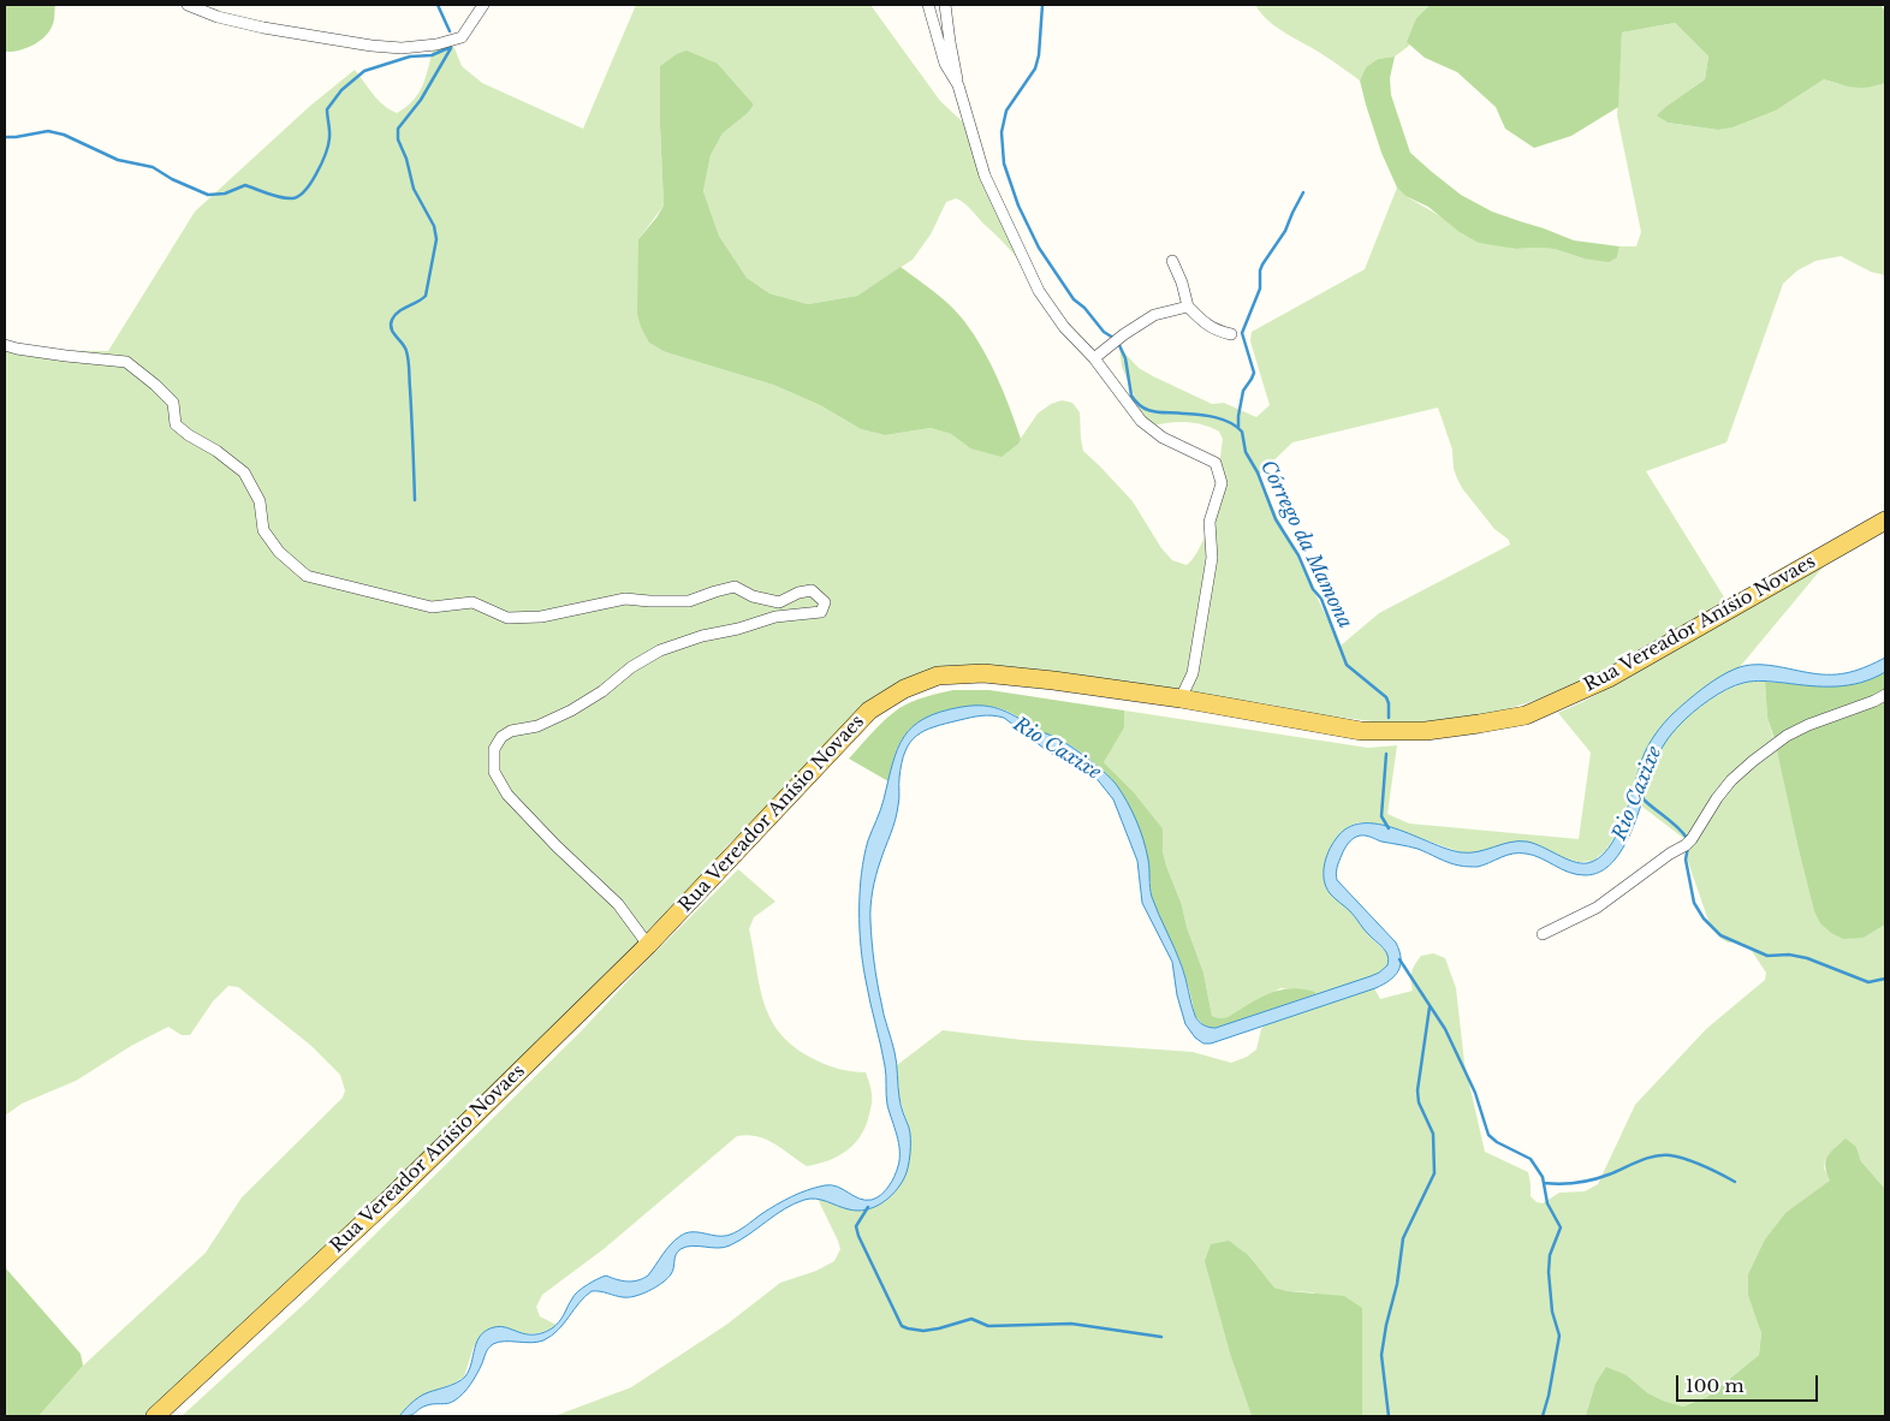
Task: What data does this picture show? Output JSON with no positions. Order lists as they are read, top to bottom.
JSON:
{
  "streets": {
    "main road": ["Rua Vereador Anísio Novaes"]
  },
  "water": ["Córrego da Mamona", "Rio Caxixe"],
  "scale_bar": "100 m"
}
